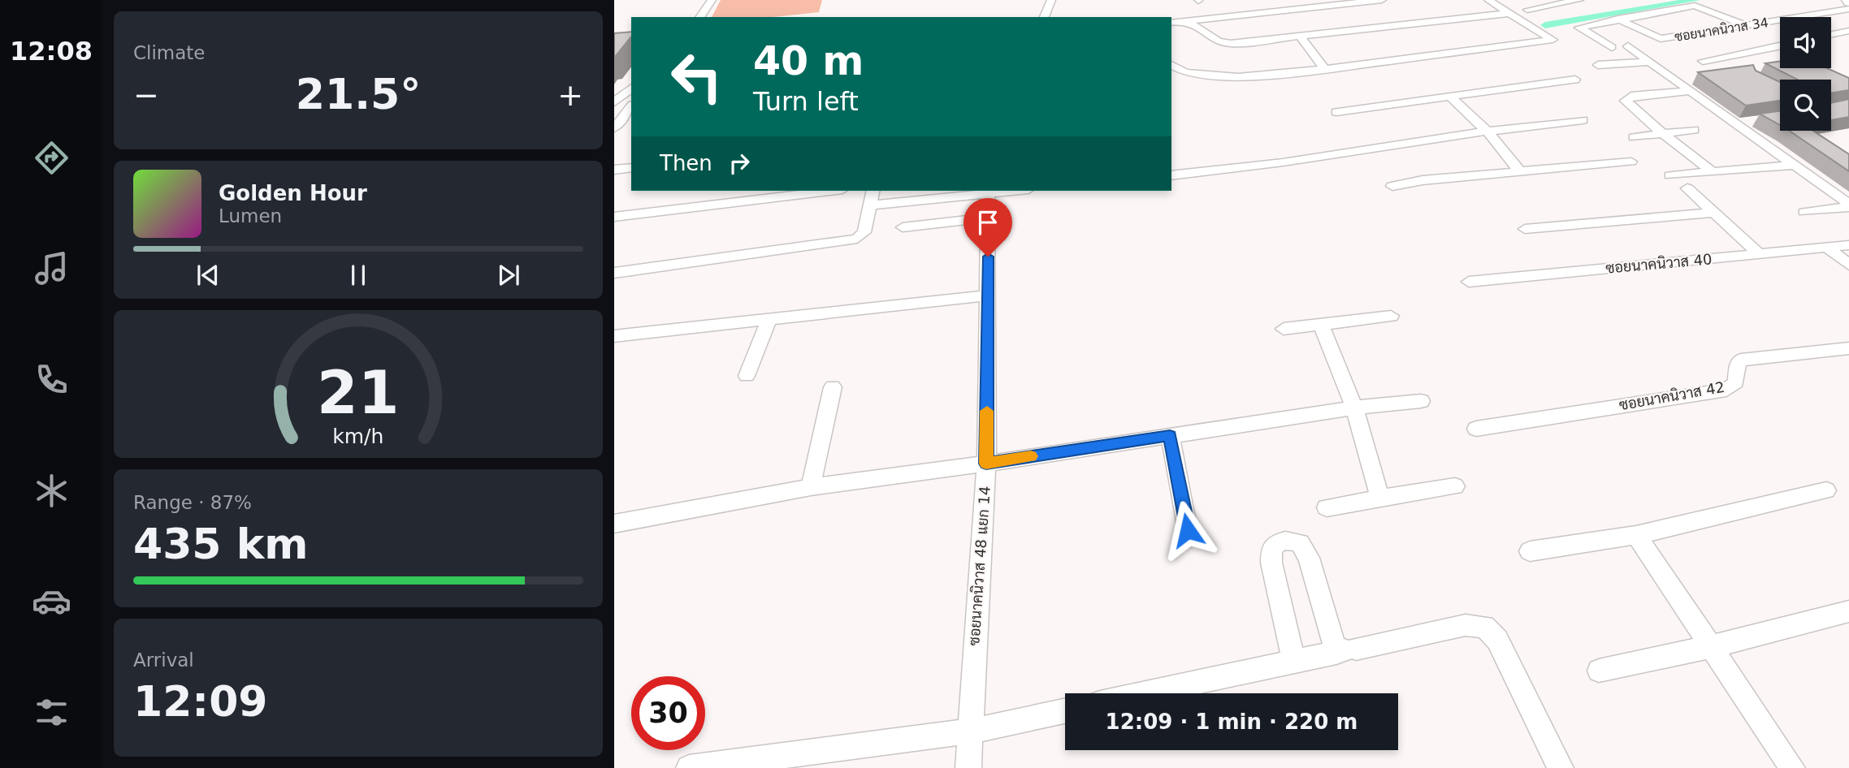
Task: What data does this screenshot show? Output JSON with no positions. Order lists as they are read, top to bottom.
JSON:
{
  "streets": {
    "street": [
      "ซอยนาคนิวาส 34",
      "ซอยนาคนิวาส 40",
      "ซอยนาคนิวาส 42",
      "ซอยนาคนิวาส 48 แยก 14"
    ]
  },
  "page": {
    "tabs": "12:08",
    "tile": [
      "Climate",
      ["Range · 87%", "435 km"],
      ["Arrival", "12:09"]
    ],
    "turn": ["40 m", "Turn left"],
    "heat": ["−", "21.5°", "+"],
    "then": "Then",
    "song": ["Golden Hour", "Lumen"],
    "limit": "30",
    "trip": "12:09 · 1 min · 220 m",
    "gauge": ["21", "km/h"]
  }
}
